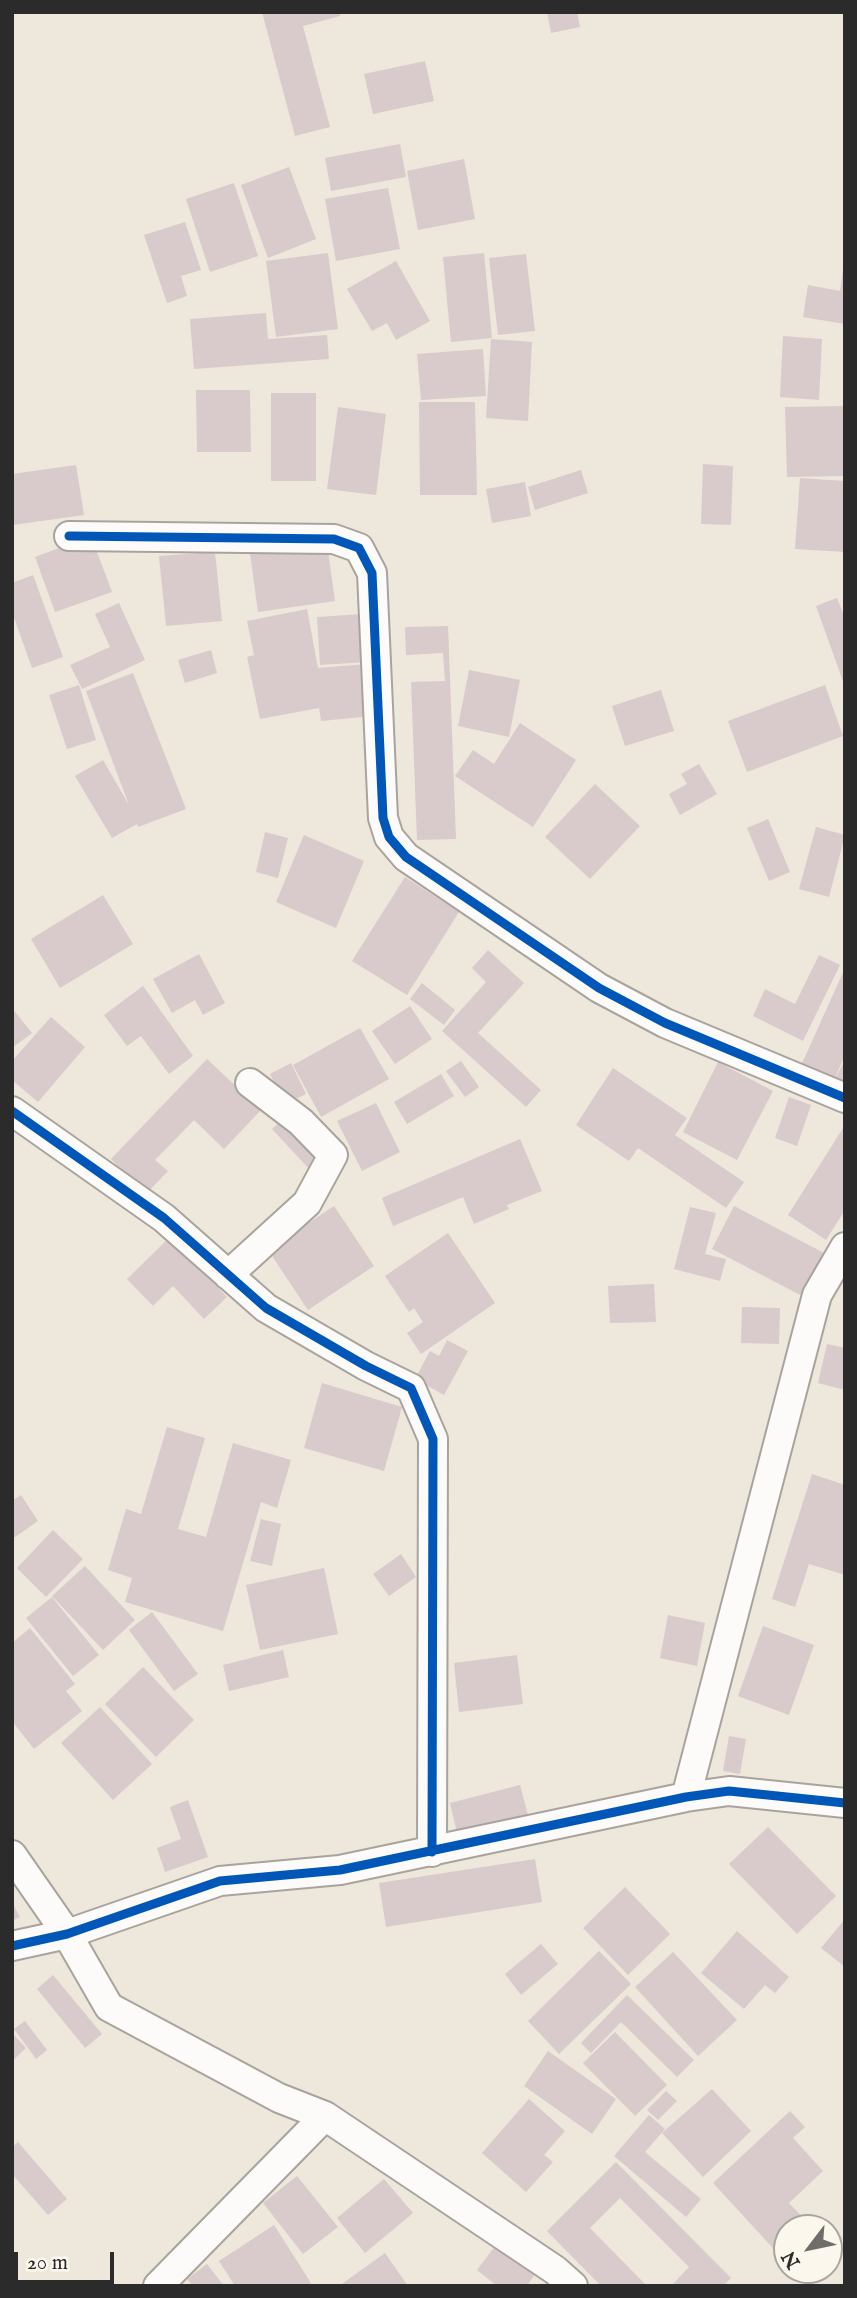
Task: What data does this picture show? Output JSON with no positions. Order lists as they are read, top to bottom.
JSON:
{
  "scale_bar": "20 m",
  "north": "bottom left"
}
